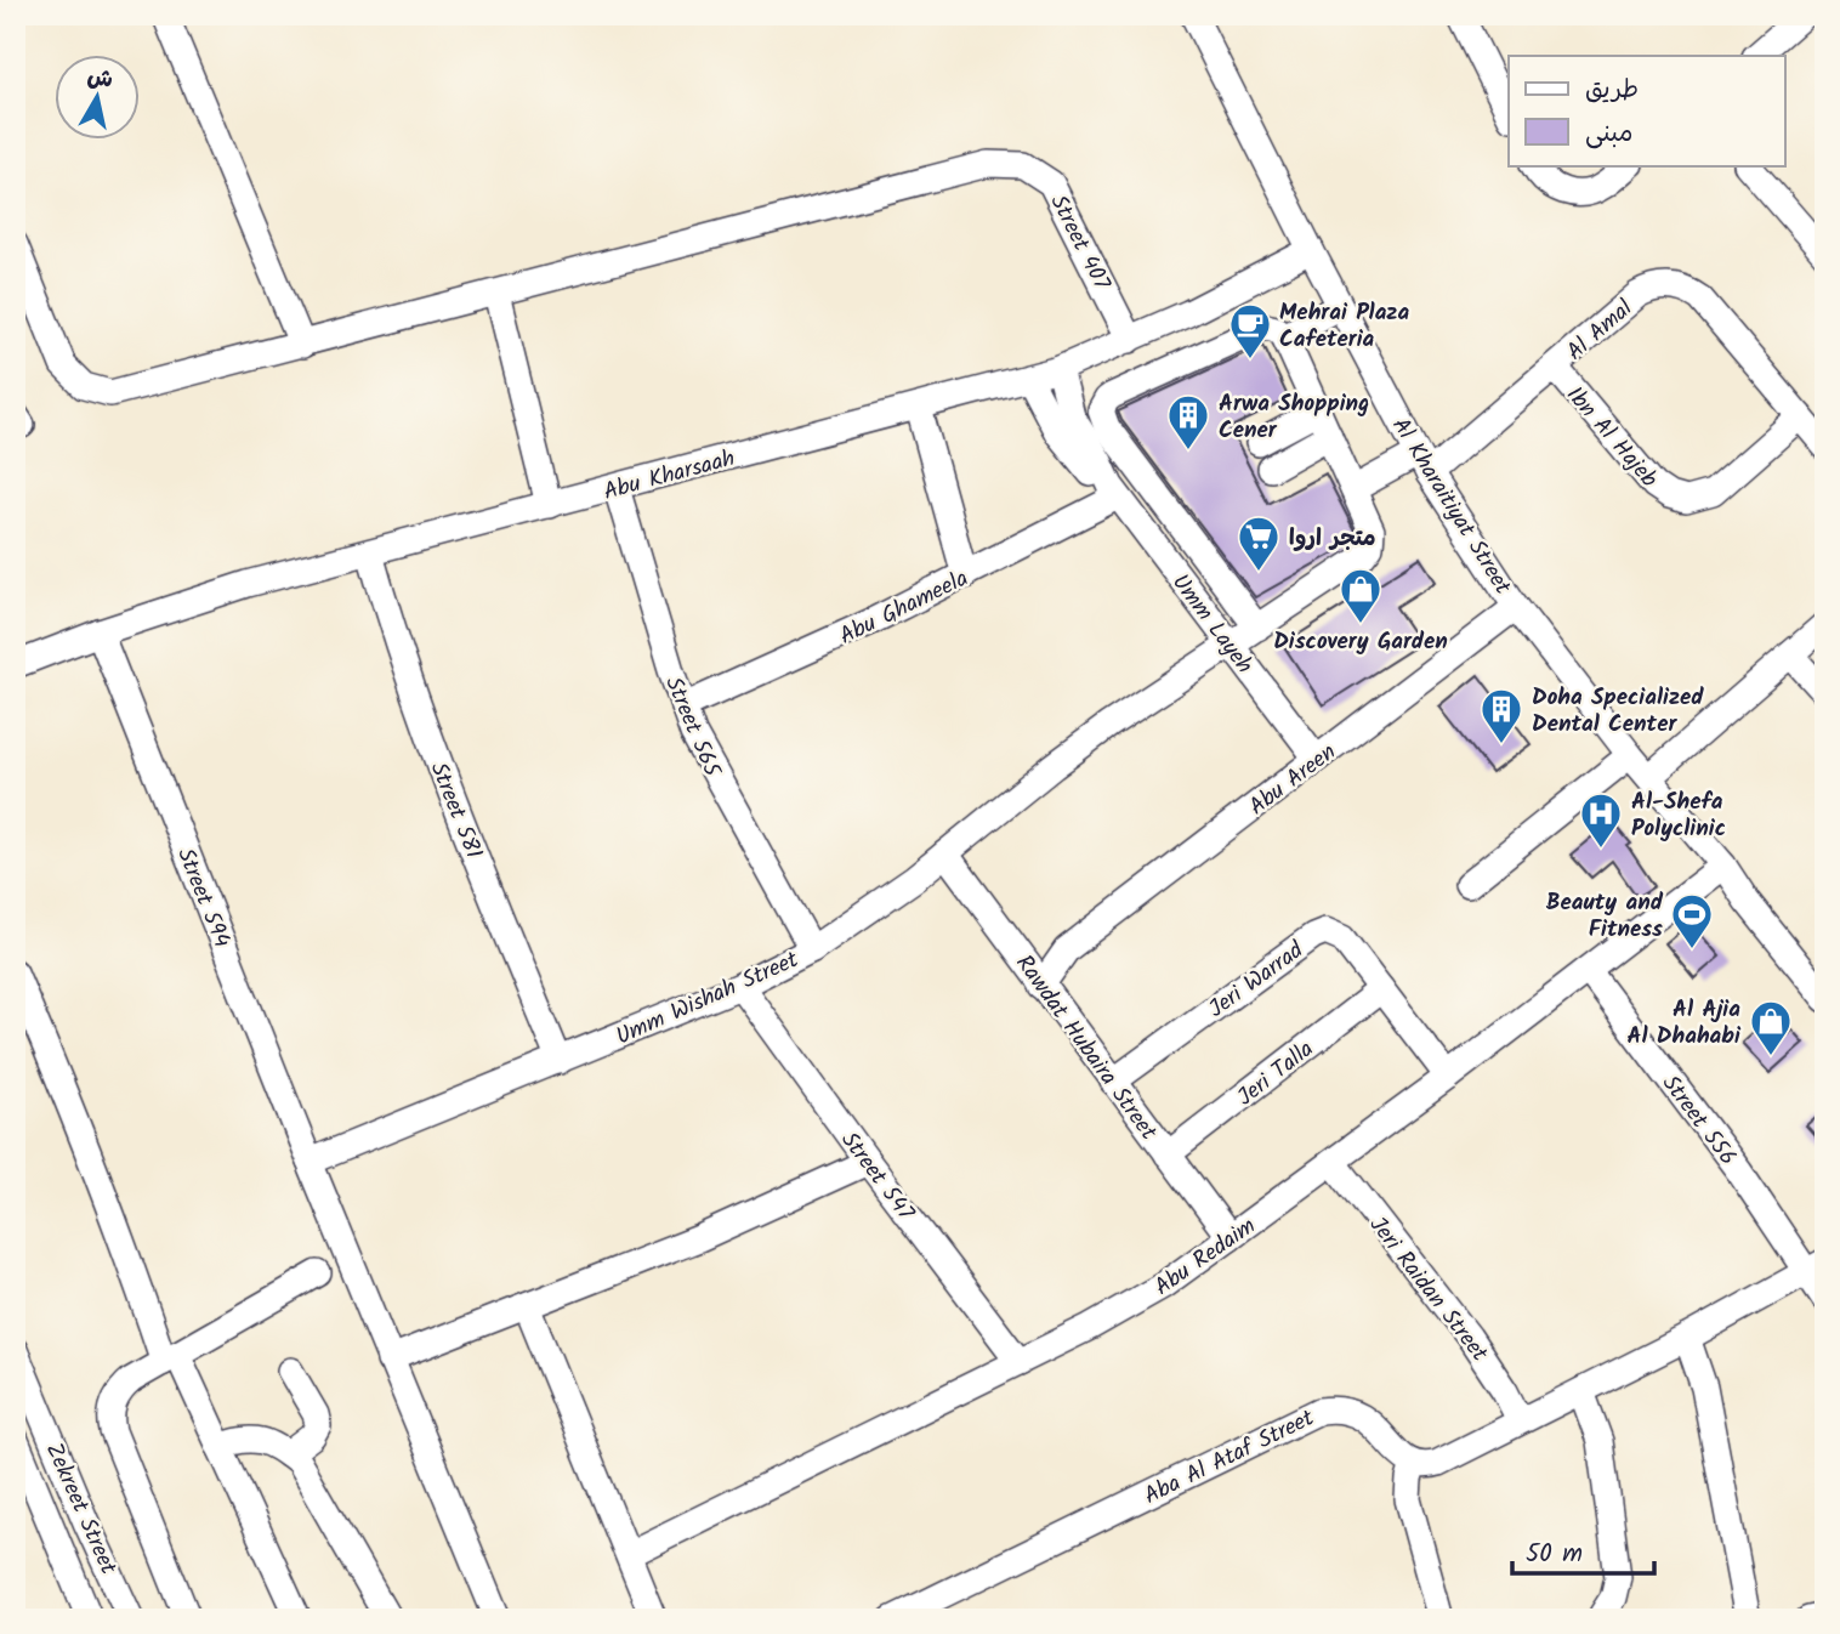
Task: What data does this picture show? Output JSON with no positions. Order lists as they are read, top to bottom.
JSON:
{
  "streets": {
    "street": [
      "Street 407",
      "Al Amal",
      "Ibn Al Hajeb",
      "Abu Kharsaah",
      "Al Kharaitiyat Street",
      "Abu Ghameela",
      "Umm Layeh",
      "Street 565",
      "Abu Areen",
      "Street 581",
      "Street 594",
      "Jeri Warrad",
      "Umm Wishah Street",
      "Rawdat Hubaira Street",
      "Jeri Talla",
      "Street 556",
      "Street 547",
      "Abu Redaim",
      "Jeri Raidan Street",
      "Aba Al Ataf Street",
      "Zekreet Street"
    ]
  },
  "crossings": [
    ["Street 407", "Abu Kharsaah"],
    ["Al Amal", "Ibn Al Hajeb"],
    ["Al Amal", "Al Kharaitiyat Street"],
    ["Al Amal", "Umm Wishah Street"],
    ["Abu Kharsaah", "Al Kharaitiyat Street"],
    ["Abu Kharsaah", "Umm Layeh"],
    ["Abu Kharsaah", "Street 565"],
    ["Abu Kharsaah", "Street 581"],
    ["Abu Kharsaah", "Street 594"],
    ["Al Kharaitiyat Street", "Abu Areen"],
    ["Al Kharaitiyat Street", "Abu Redaim"],
    ["Abu Ghameela", "Umm Layeh"],
    ["Abu Ghameela", "Street 565"],
    ["Umm Layeh", "Abu Areen"],
    ["Umm Layeh", "Umm Wishah Street"],
    ["Street 565", "Umm Wishah Street"],
    ["Abu Areen", "Rawdat Hubaira Street"],
    ["Street 581", "Umm Wishah Street"],
    ["Street 594", "Umm Wishah Street"],
    ["Jeri Warrad", "Rawdat Hubaira Street"],
    ["Jeri Warrad", "Jeri Talla"],
    ["Jeri Warrad", "Abu Redaim"],
    ["Umm Wishah Street", "Rawdat Hubaira Street"],
    ["Umm Wishah Street", "Street 547"],
    ["Rawdat Hubaira Street", "Jeri Talla"],
    ["Rawdat Hubaira Street", "Abu Redaim"],
    ["Street 556", "Abu Redaim"],
    ["Street 547", "Abu Redaim"],
    ["Abu Redaim", "Jeri Raidan Street"]
  ],
  "places": {
    "cafe": ["Mehrai Plaza Cafeteria"],
    "building": ["Arwa Shopping Cener", "Doha Specialized Dental Center"],
    "supermarket": ["متجر اروا"],
    "shop": ["Discovery Garden", "Al Ajia Al Dhahabi"],
    "hospital": ["Al-Shefa Polyclinic"],
    "sports": ["Beauty and Fitness"]
  },
  "legend": ["طريق", "مبنى"],
  "scale_bar": "50 m",
  "north": "top"
}
